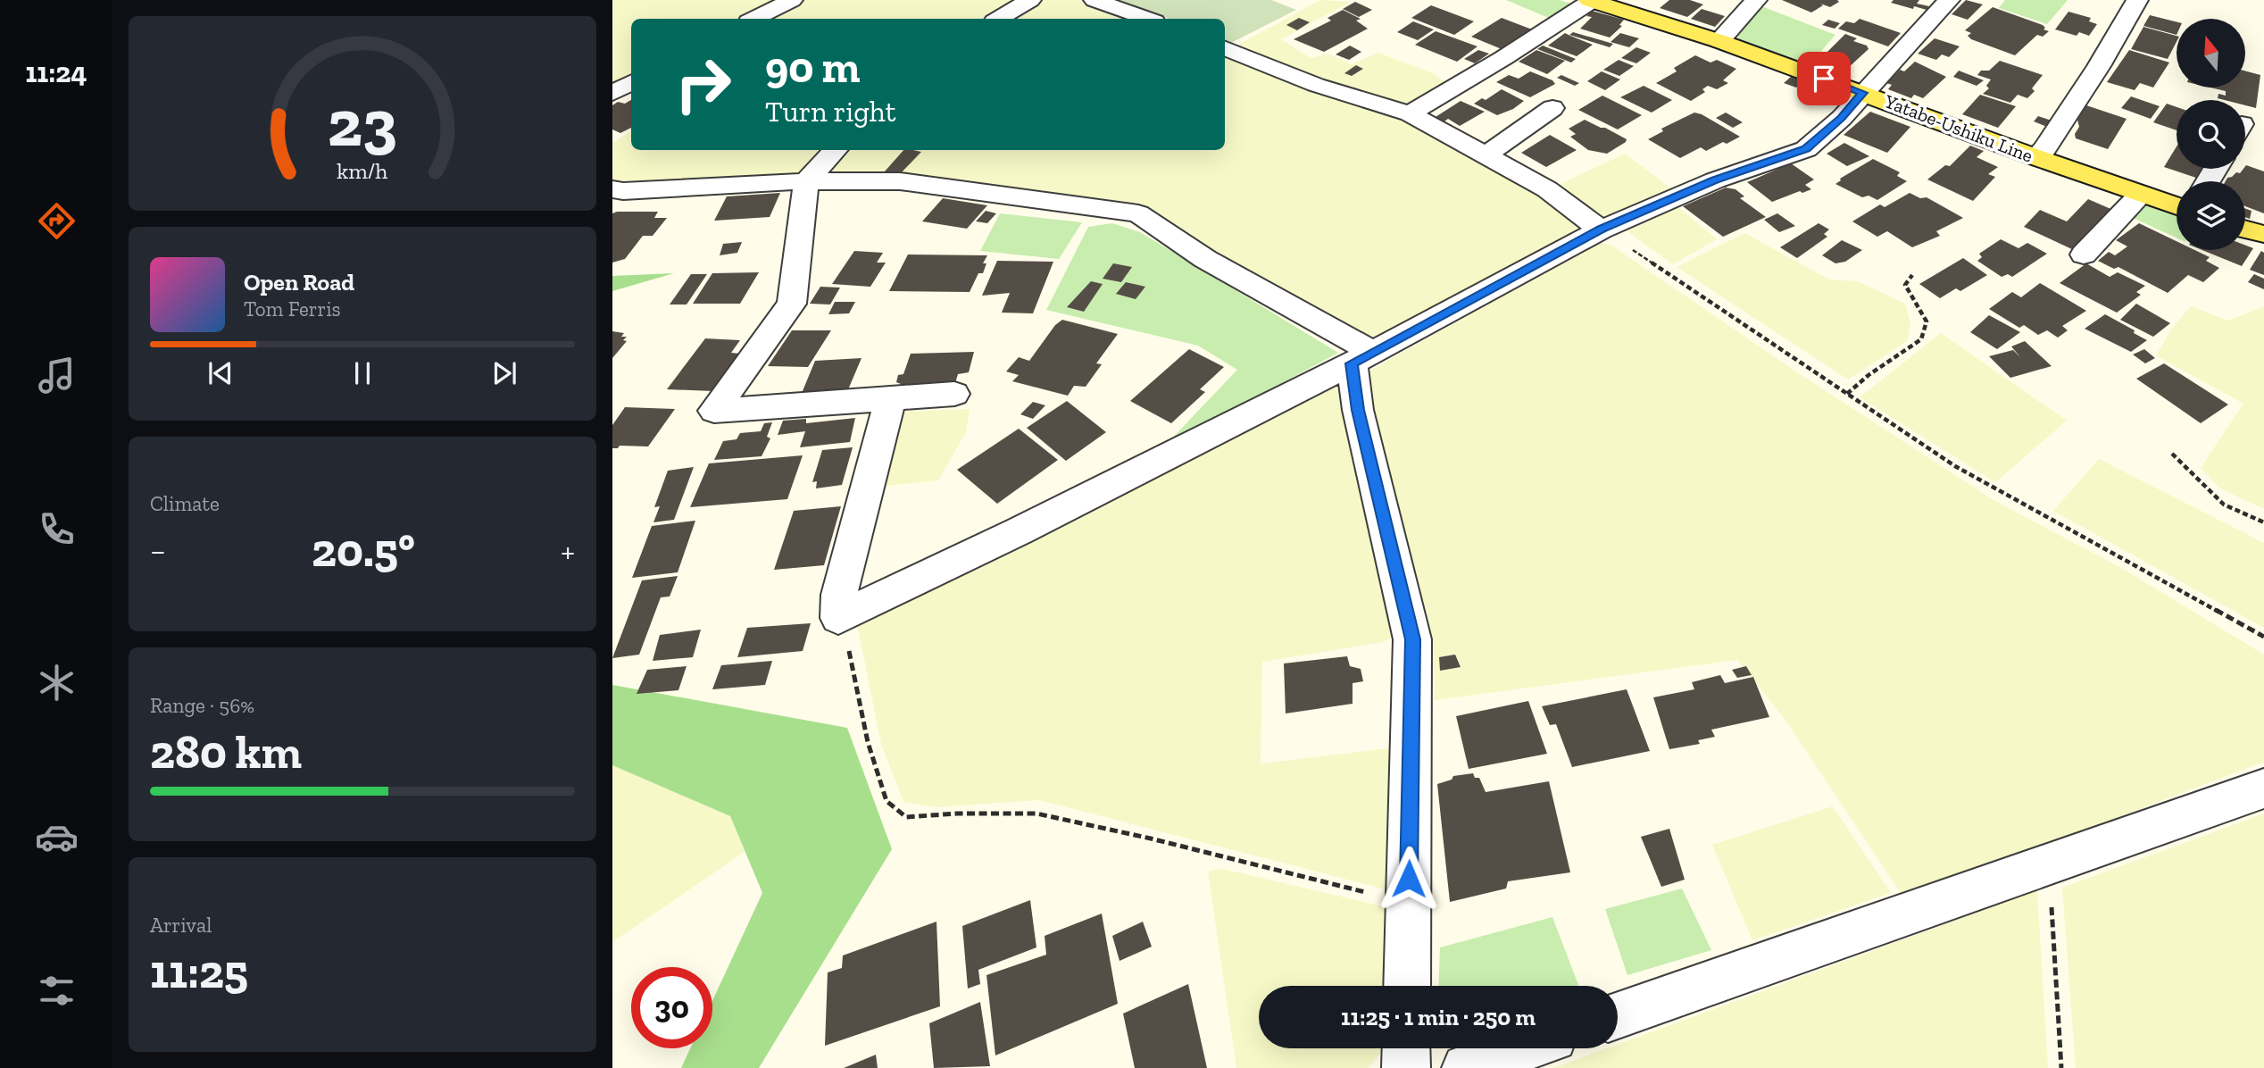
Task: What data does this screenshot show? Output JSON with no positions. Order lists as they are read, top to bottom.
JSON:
{
  "streets": {
    "main road": ["Yatabe-Ushiku Line"]
  },
  "north": "top",
  "page": {
    "tabs": "11:24",
    "turn": ["90 m", "Turn right"],
    "song": ["Open Road", "Tom Ferris"],
    "tile": [
      "Climate",
      ["Range · 56%", "280 km"],
      ["Arrival", "11:25"]
    ],
    "heat": ["−", "20.5°", "+"],
    "limit": "30",
    "trip": "11:25 · 1 min · 250 m",
    "gauge": ["23", "km/h"]
  }
}
